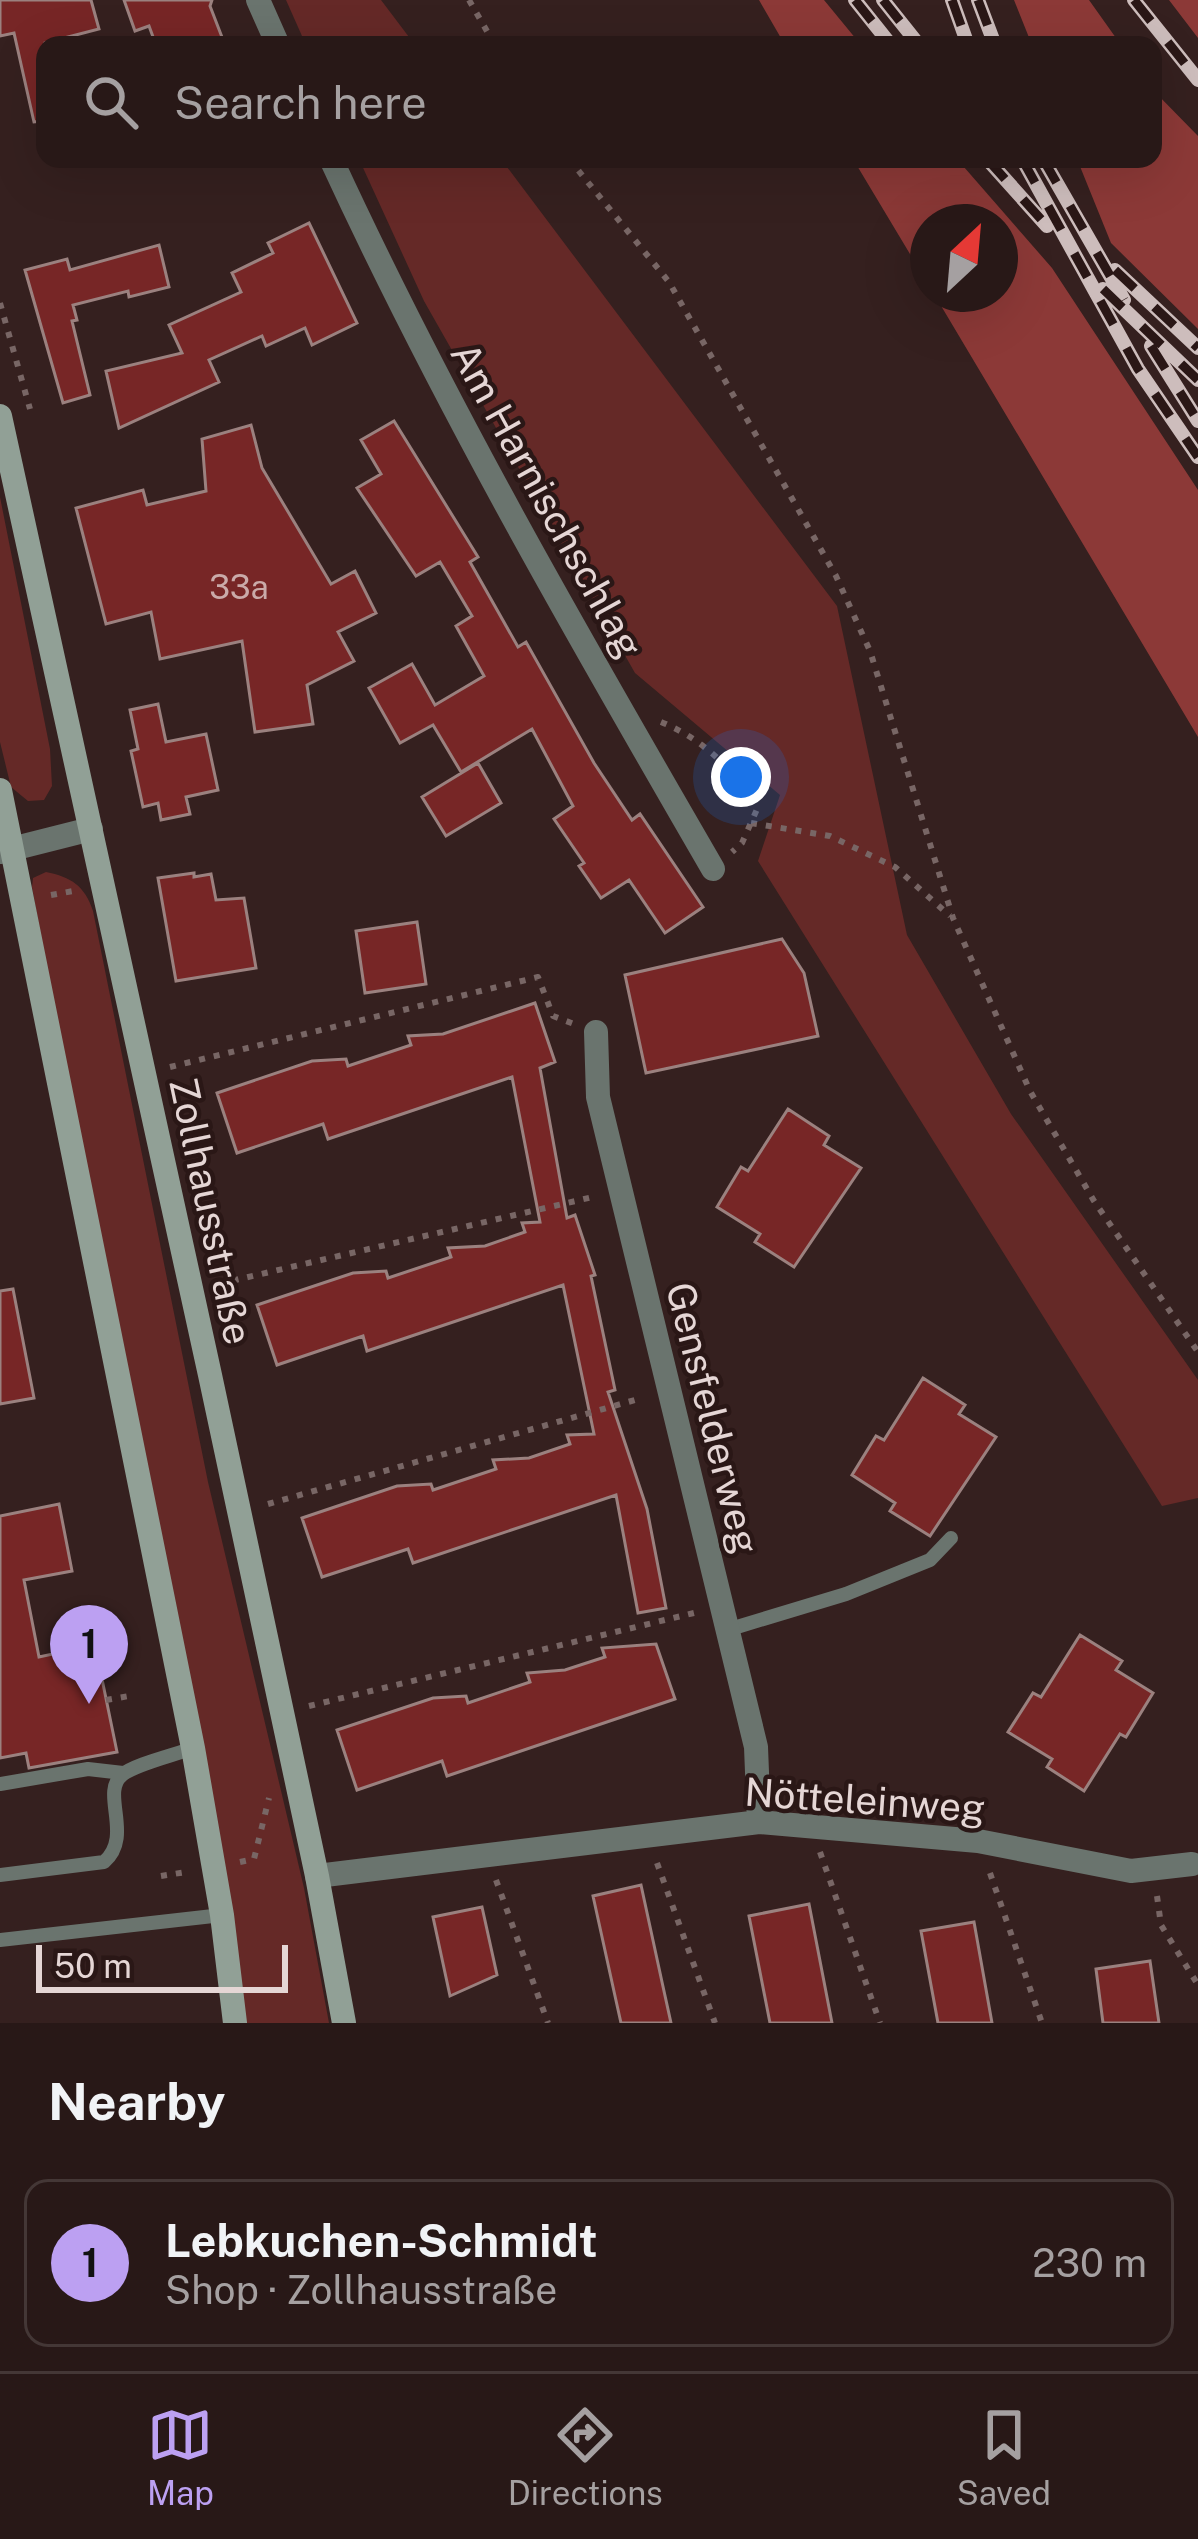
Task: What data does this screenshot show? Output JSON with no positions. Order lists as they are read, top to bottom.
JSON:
{
  "streets": {
    "main road": ["Zollhausstraße"],
    "street": ["Am Harnischschlag", "Gensfelderweg", "Nötteleinweg"]
  },
  "crossings": [
    ["Zollhausstraße", "Nötteleinweg"],
    ["Gensfelderweg", "Nötteleinweg"]
  ],
  "house_numbers": ["33a"],
  "scale_bar": "50 m",
  "north": "top right",
  "page": {
    "search": "Search here",
    "pins": "1",
    "scale": "50 m",
    "heading": "Nearby",
    "list": [
      {
        "mark": "1",
        "name": "Lebkuchen-Schmidt",
        "note": "Shop · Zollhausstraße",
        "value": "230 m"
      }
    ],
    "nav": ["Map", "Directions", "Saved"]
  }
}
